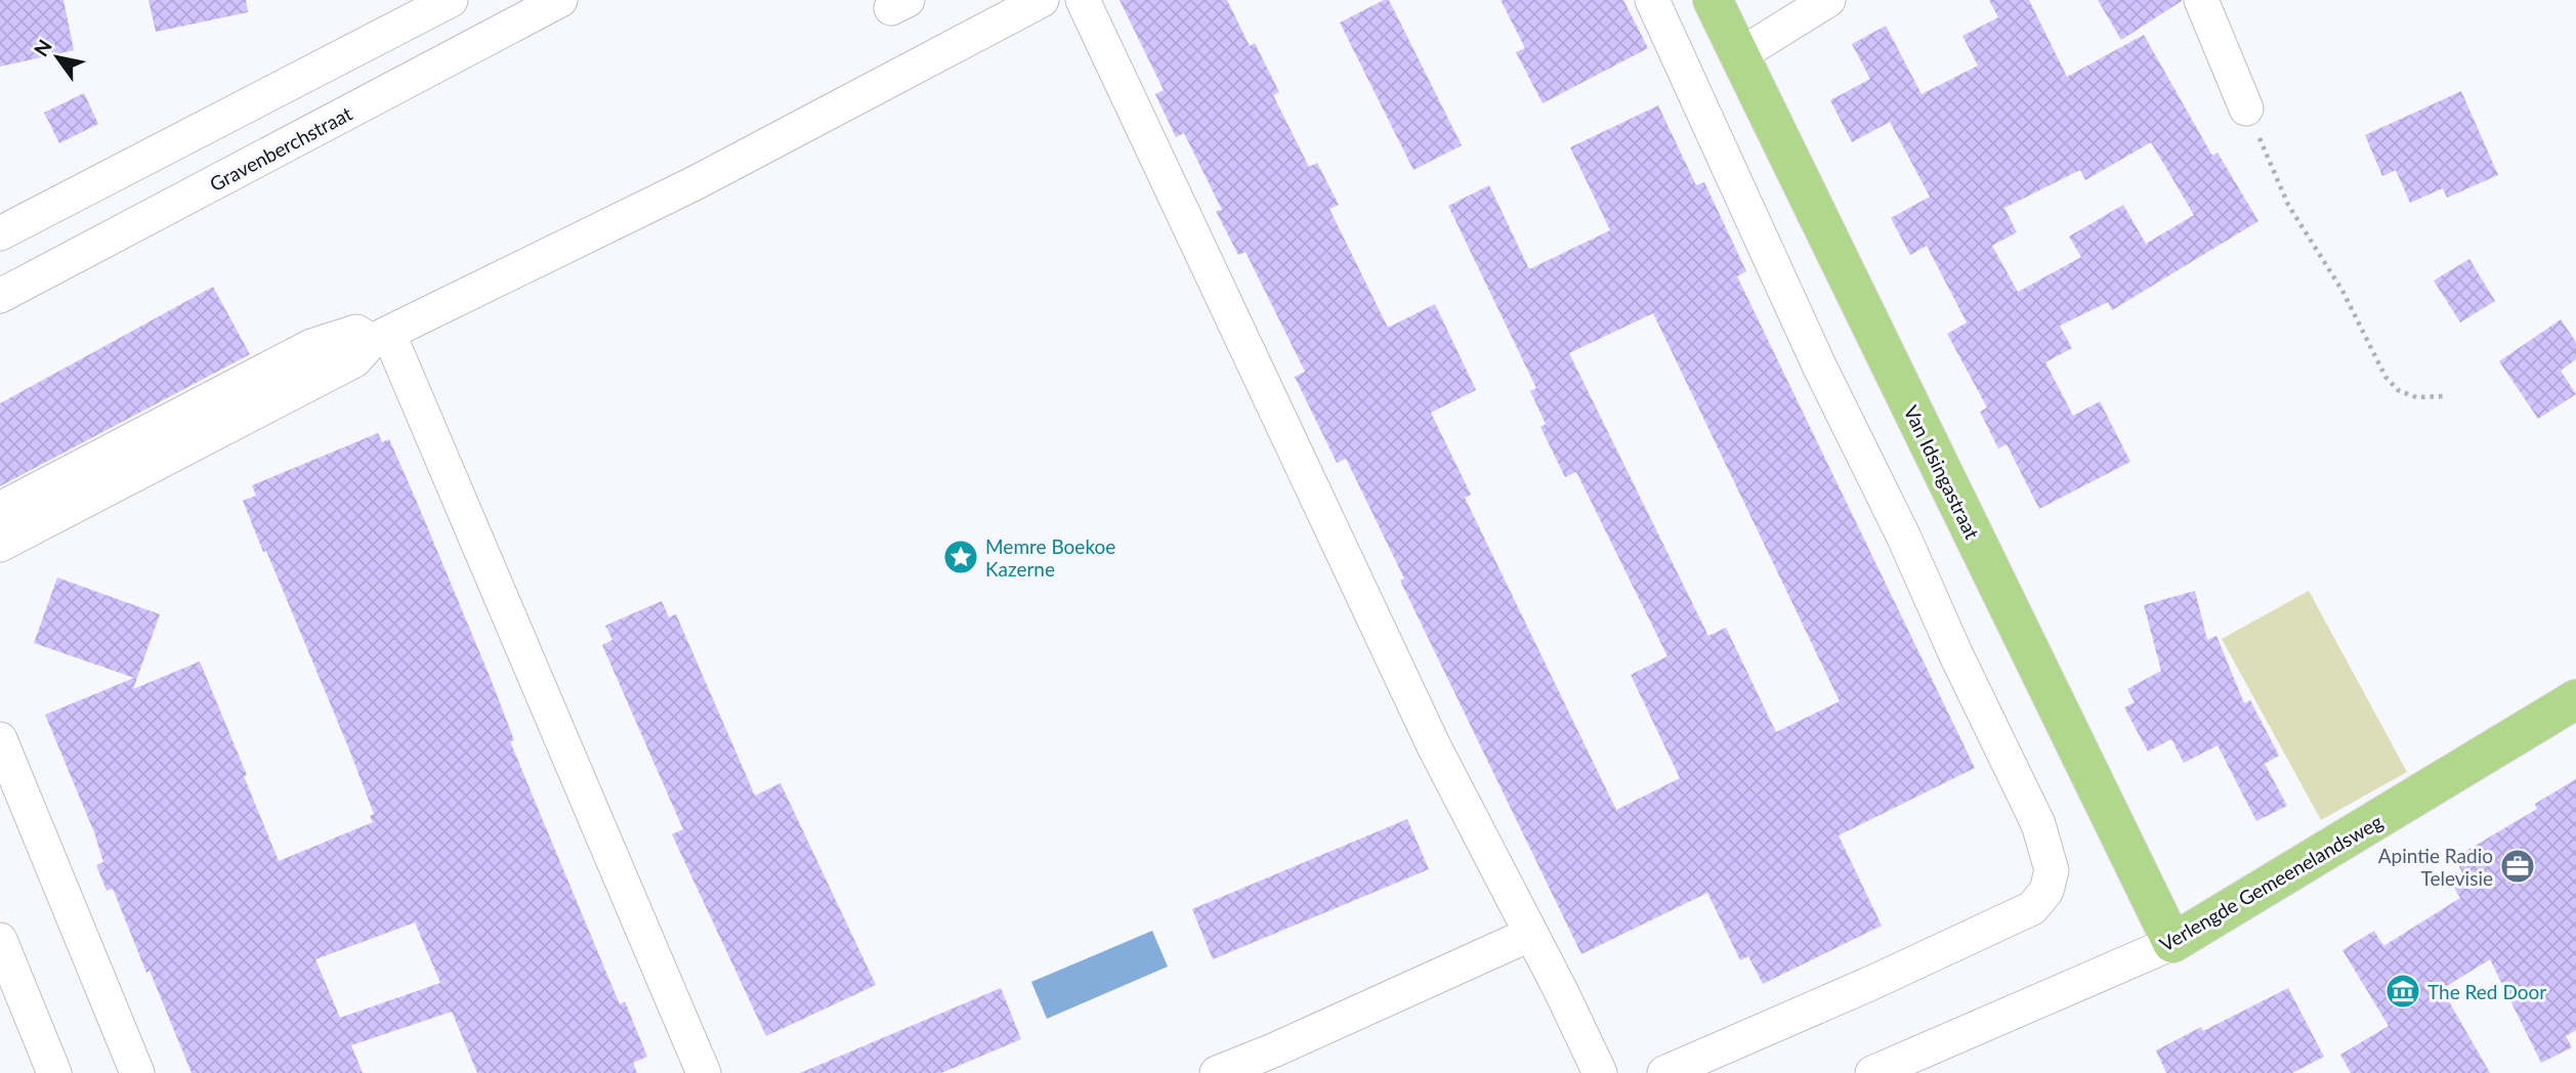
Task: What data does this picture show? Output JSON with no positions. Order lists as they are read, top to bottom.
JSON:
{
  "streets": {
    "main road": ["Van Idsingastraat", "Verlengde Gemeenelandsweg"],
    "street": ["Gravenberchstraat"]
  },
  "crossings": [
    ["Van Idsingastraat", "Verlengde Gemeenelandsweg"]
  ],
  "places": {
    "place": ["Memre Boekoe Kazerne"],
    "office": ["Apintie Radio Televisie"],
    "museum": ["The Red Door"]
  },
  "north": "top left"
}
